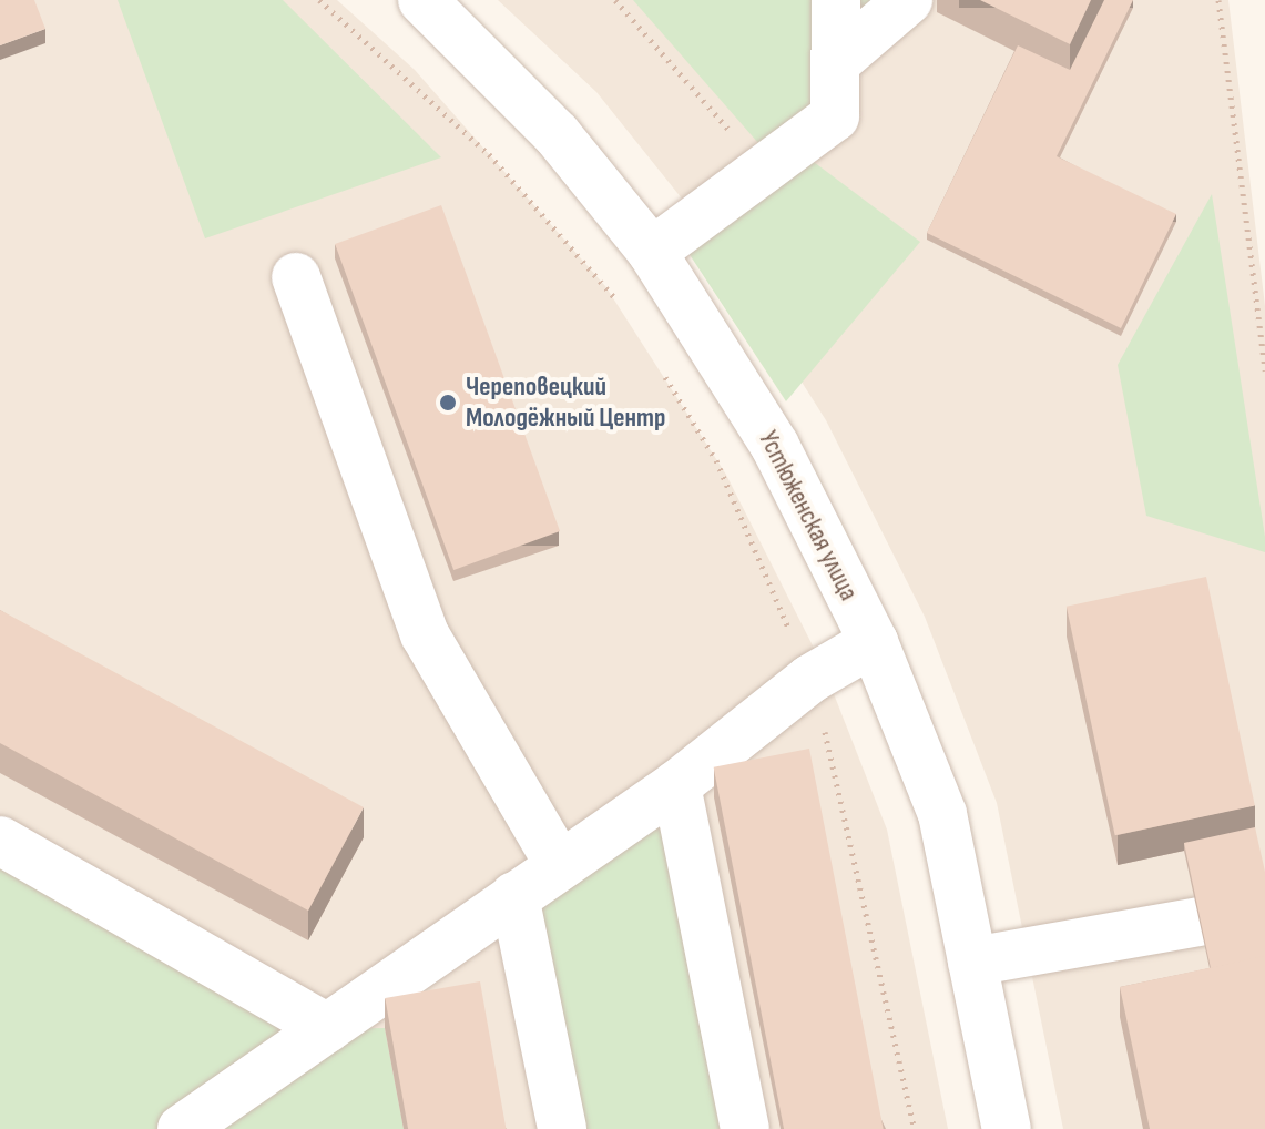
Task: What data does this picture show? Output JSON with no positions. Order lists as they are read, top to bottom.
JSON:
{
  "streets": {
    "street": ["Устюженская улица"]
  },
  "places": ["Череповецкий Молодёжный Центр"]
}
